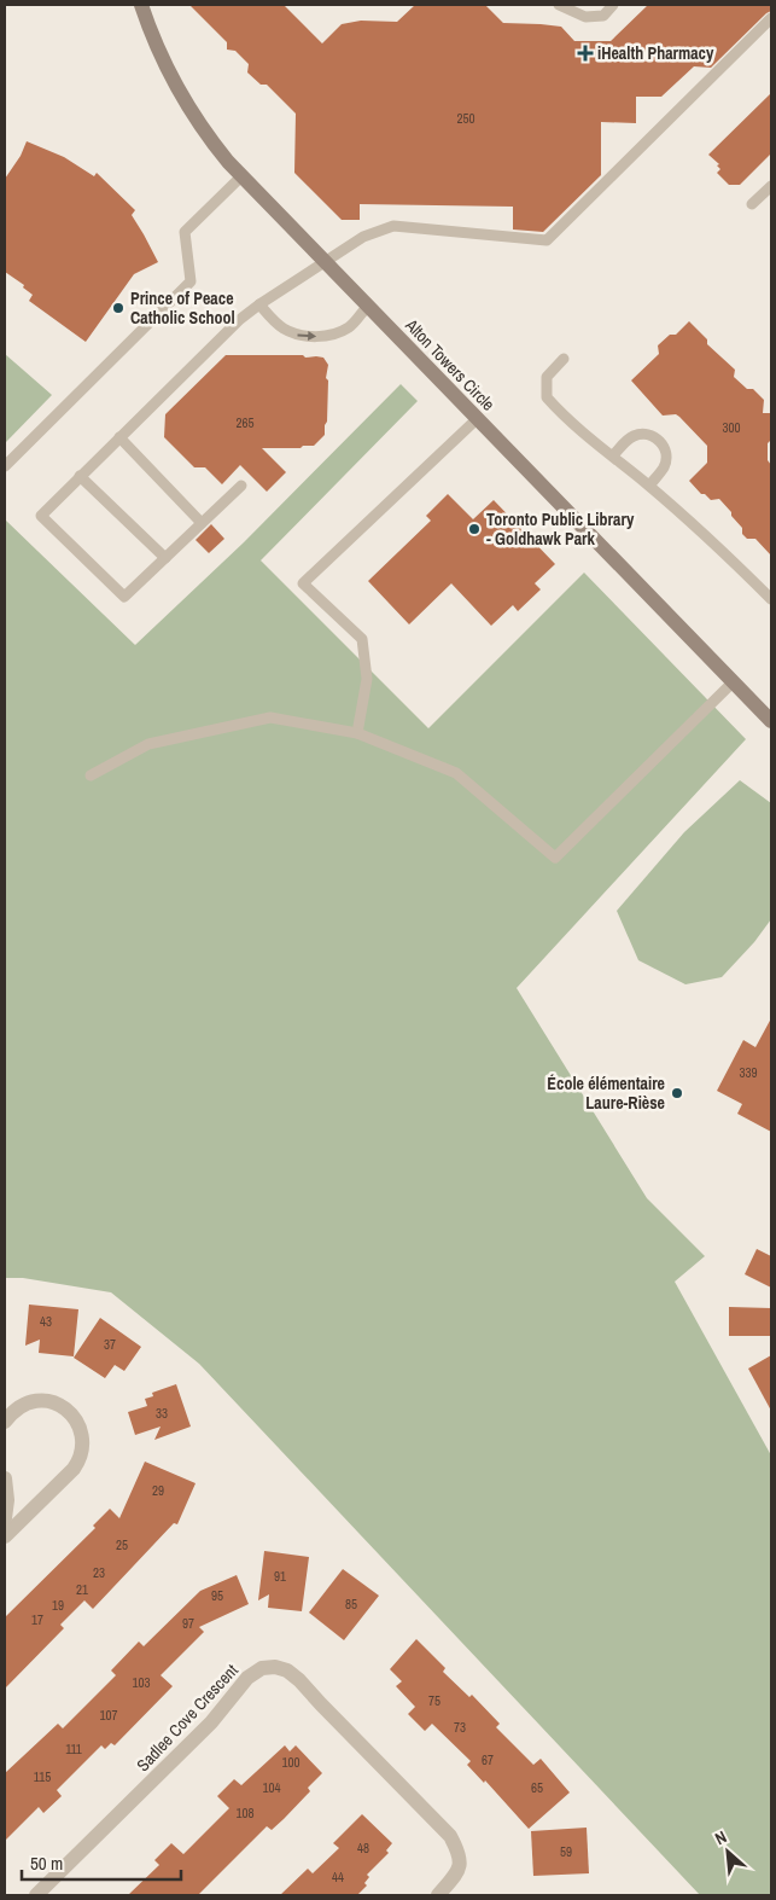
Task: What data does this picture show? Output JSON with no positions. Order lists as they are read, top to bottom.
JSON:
{
  "streets": {
    "street": ["Alton Towers Circle", "Sadlee Cove Crescent"]
  },
  "places": {
    "health": ["iHealth Pharmacy"],
    "other": ["Prince of Peace Catholic School", "Toronto Public Library - Goldhawk Park", "École élémentaire Laure-Rièse"]
  },
  "house_numbers": [
    "250",
    "265",
    "300",
    "339",
    "43",
    "37",
    "33",
    "29",
    "25",
    "23",
    "91",
    "21",
    "95",
    "85",
    "19",
    "17",
    "97",
    "103",
    "75",
    "107",
    "73",
    "111",
    "67",
    "100",
    "115",
    "104",
    "65",
    "108",
    "48",
    "59",
    "44"
  ],
  "scale_bar": "50 m",
  "north": "top left"
}
